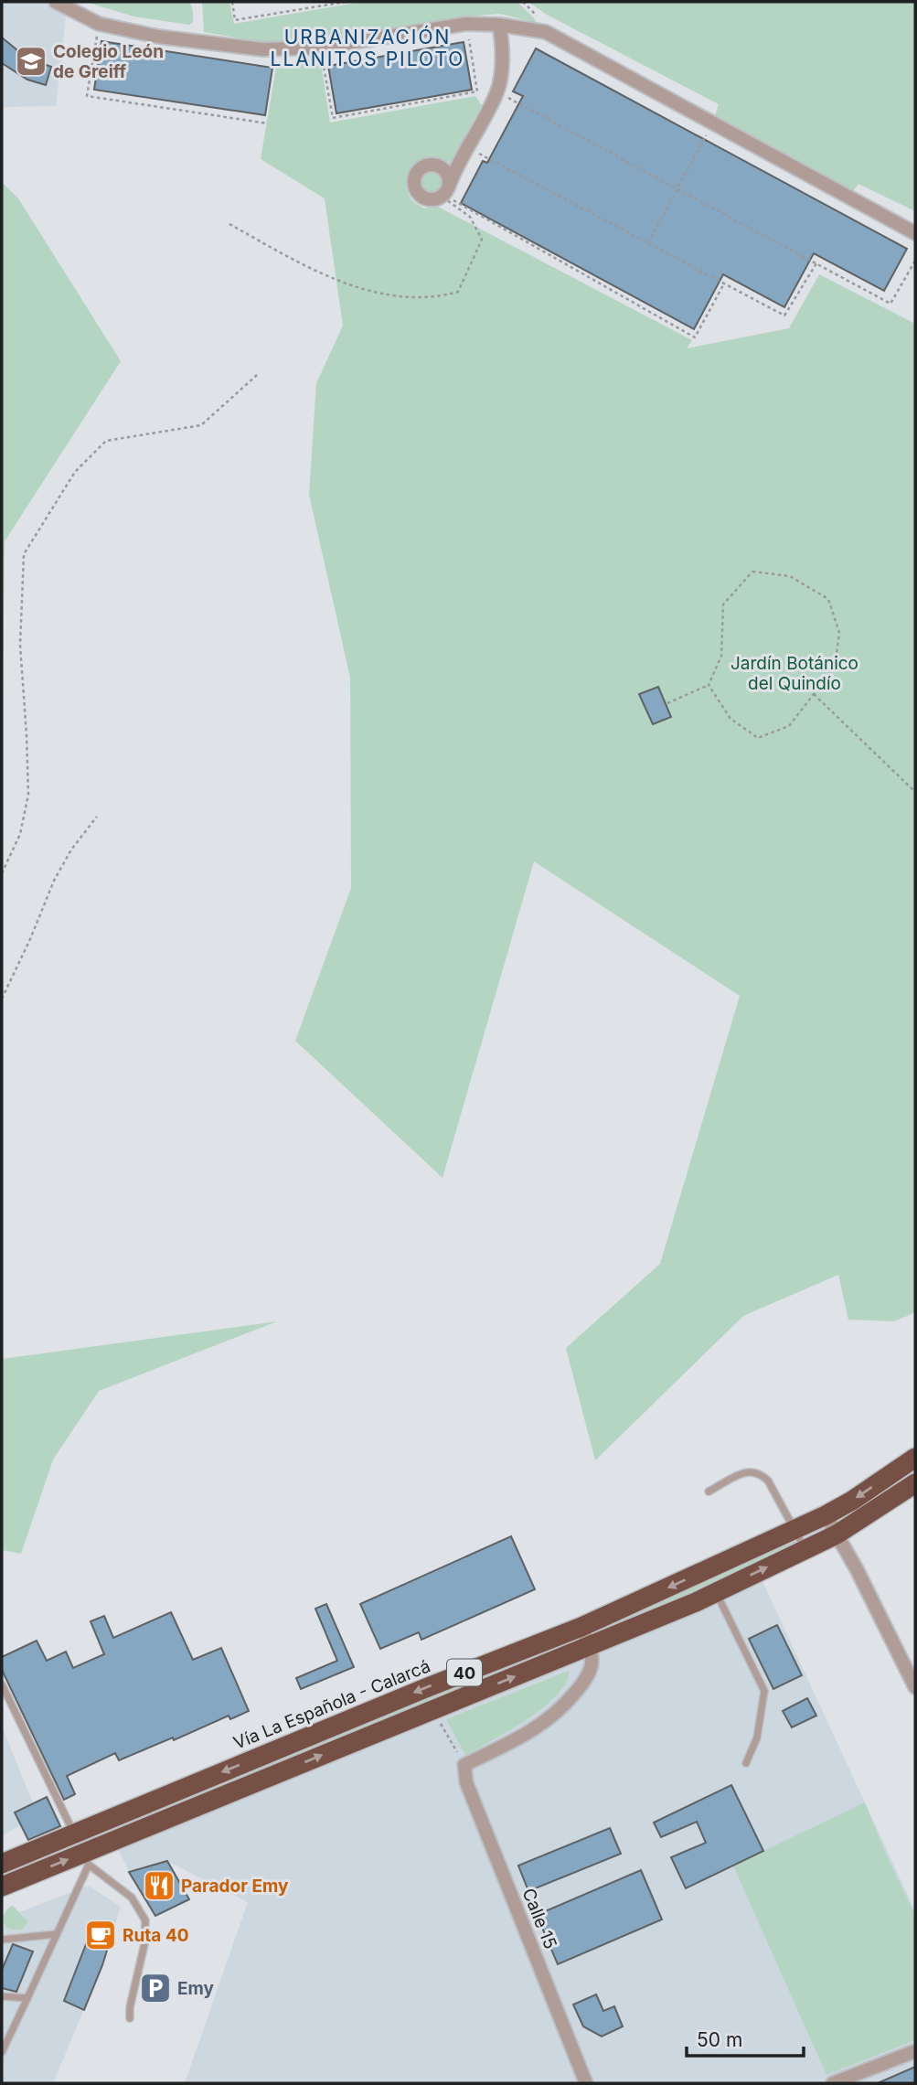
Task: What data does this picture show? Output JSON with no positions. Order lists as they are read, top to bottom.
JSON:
{
  "streets": {
    "highway": ["40", "Vía La Española - Calarcá"],
    "street": ["Calle 15"]
  },
  "districts": ["URBANIZACIÓN LLANITOS PILOTO"],
  "parks": ["Jardín Botánico del Quindío"],
  "places": {
    "school or university": ["Colegio León de Greiff"],
    "restaurant": ["Parador Emy"],
    "cafe": ["Ruta 40"],
    "parking": ["Emy"]
  },
  "scale_bar": "50 m"
}
